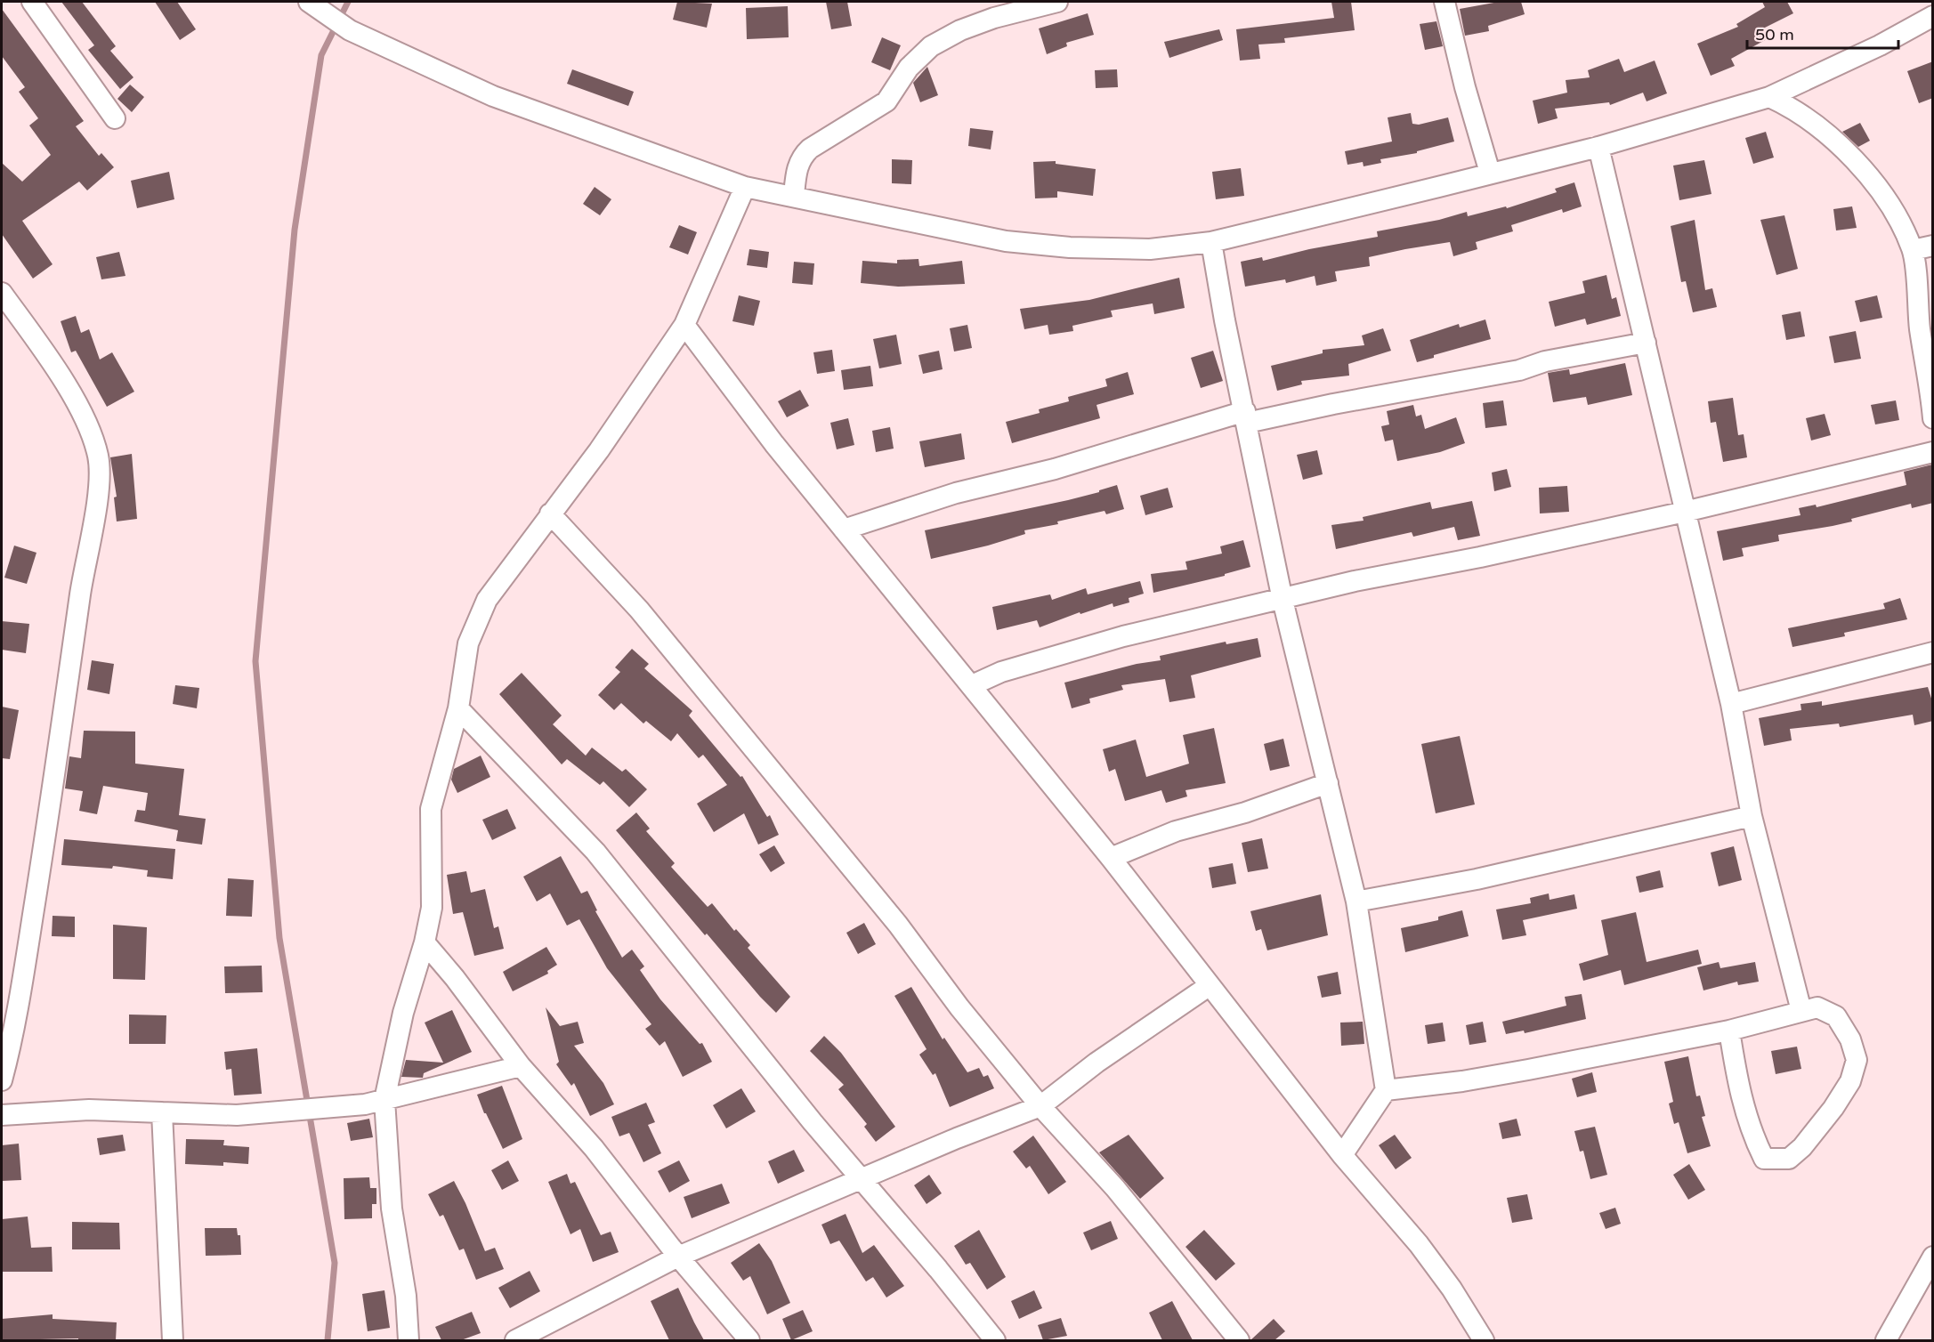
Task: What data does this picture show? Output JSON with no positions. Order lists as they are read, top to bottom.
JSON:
{
  "scale_bar": "50 m"
}
